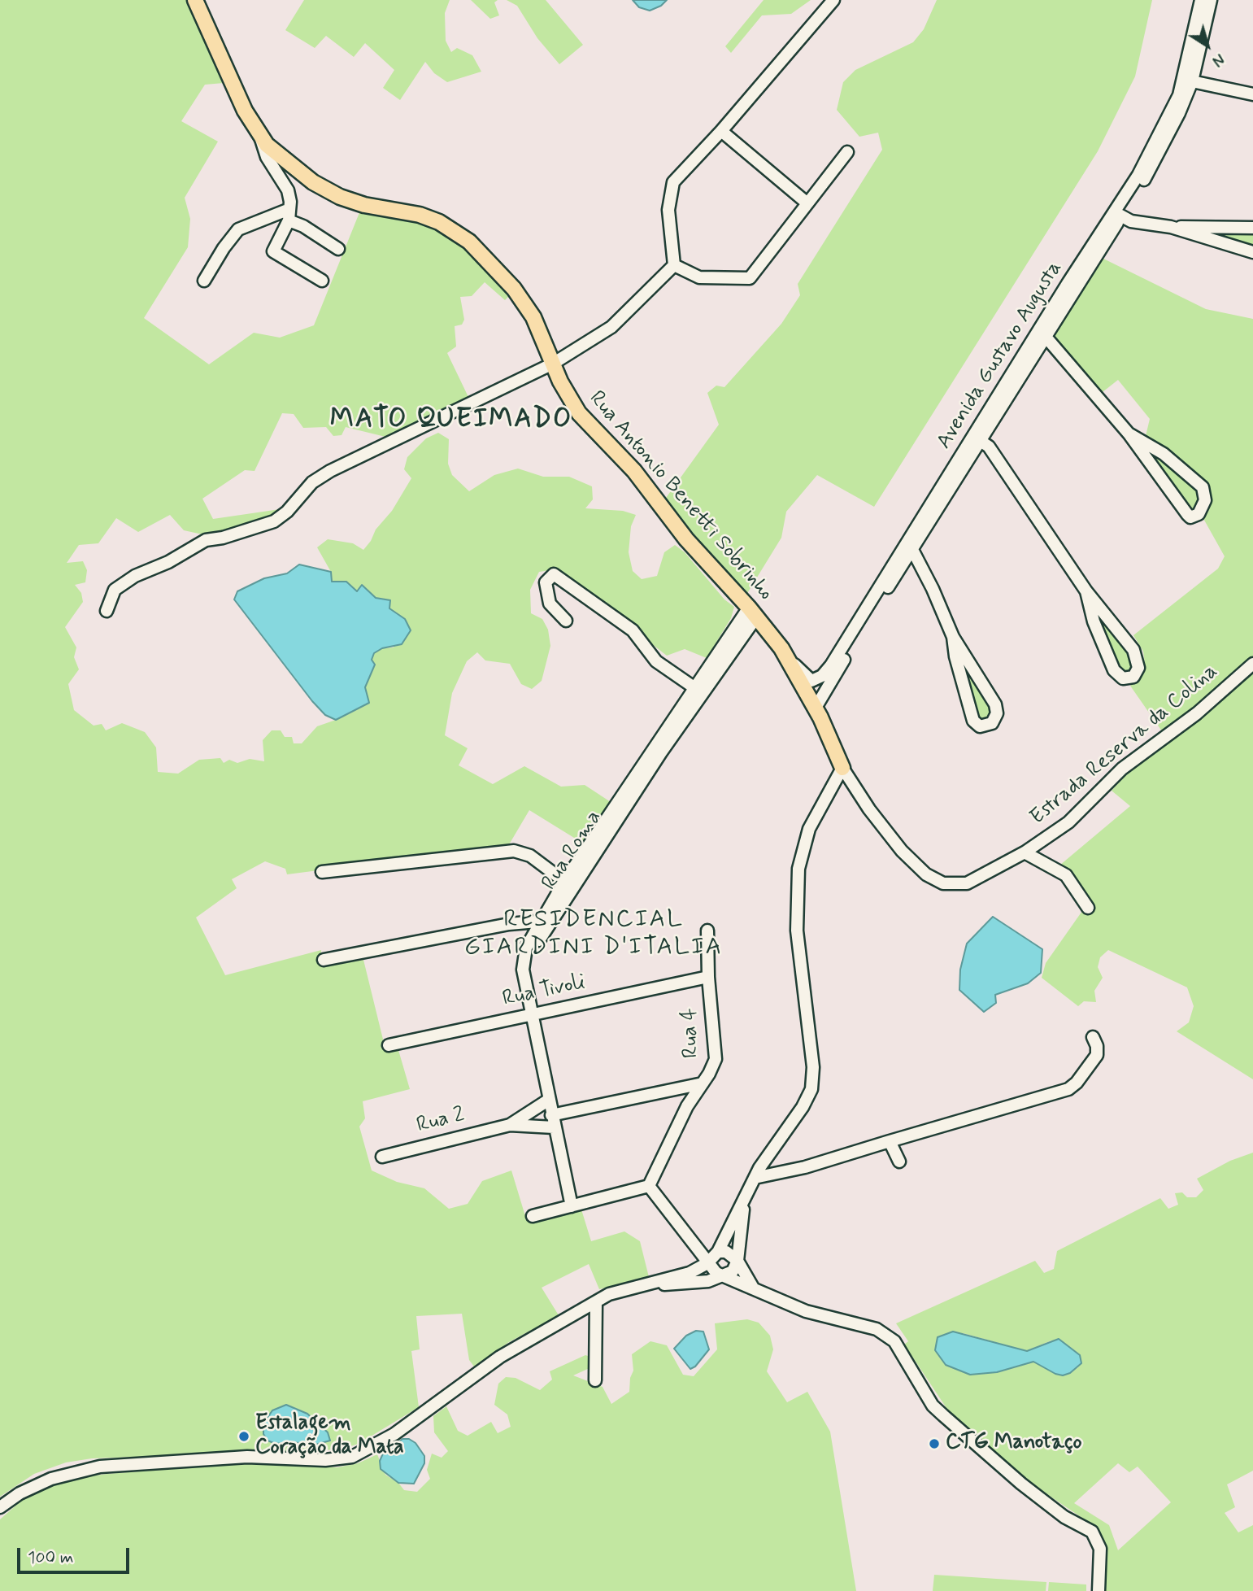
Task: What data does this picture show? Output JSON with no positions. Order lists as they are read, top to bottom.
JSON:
{
  "streets": {
    "main road": ["Rua Antonio Benetti Sobrinho"],
    "street": [
      "Avenida Gustavo Augusta",
      "Estrada Reserva da Colina",
      "Rua Roma",
      "Rua Tivoli",
      "Rua 4",
      "Rua 2"
    ]
  },
  "crossings": [
    ["Avenida Gustavo Augusta", "Rua Antonio Benetti Sobrinho"],
    ["Rua Antonio Benetti Sobrinho", "Estrada Reserva da Colina"],
    ["Rua Antonio Benetti Sobrinho", "Rua Roma"],
    ["Rua Roma", "Rua Tivoli"],
    ["Rua Tivoli", "Rua 4"],
    ["Rua 4", "Rua 2"]
  ],
  "districts": ["MATO QUEIMADO", "RESIDENCIAL GIARDINI D'ITALIA"],
  "places": ["Estalagem Coração da Mata", "CTG Manotaço"],
  "scale_bar": "100 m",
  "north": "bottom right"
}
